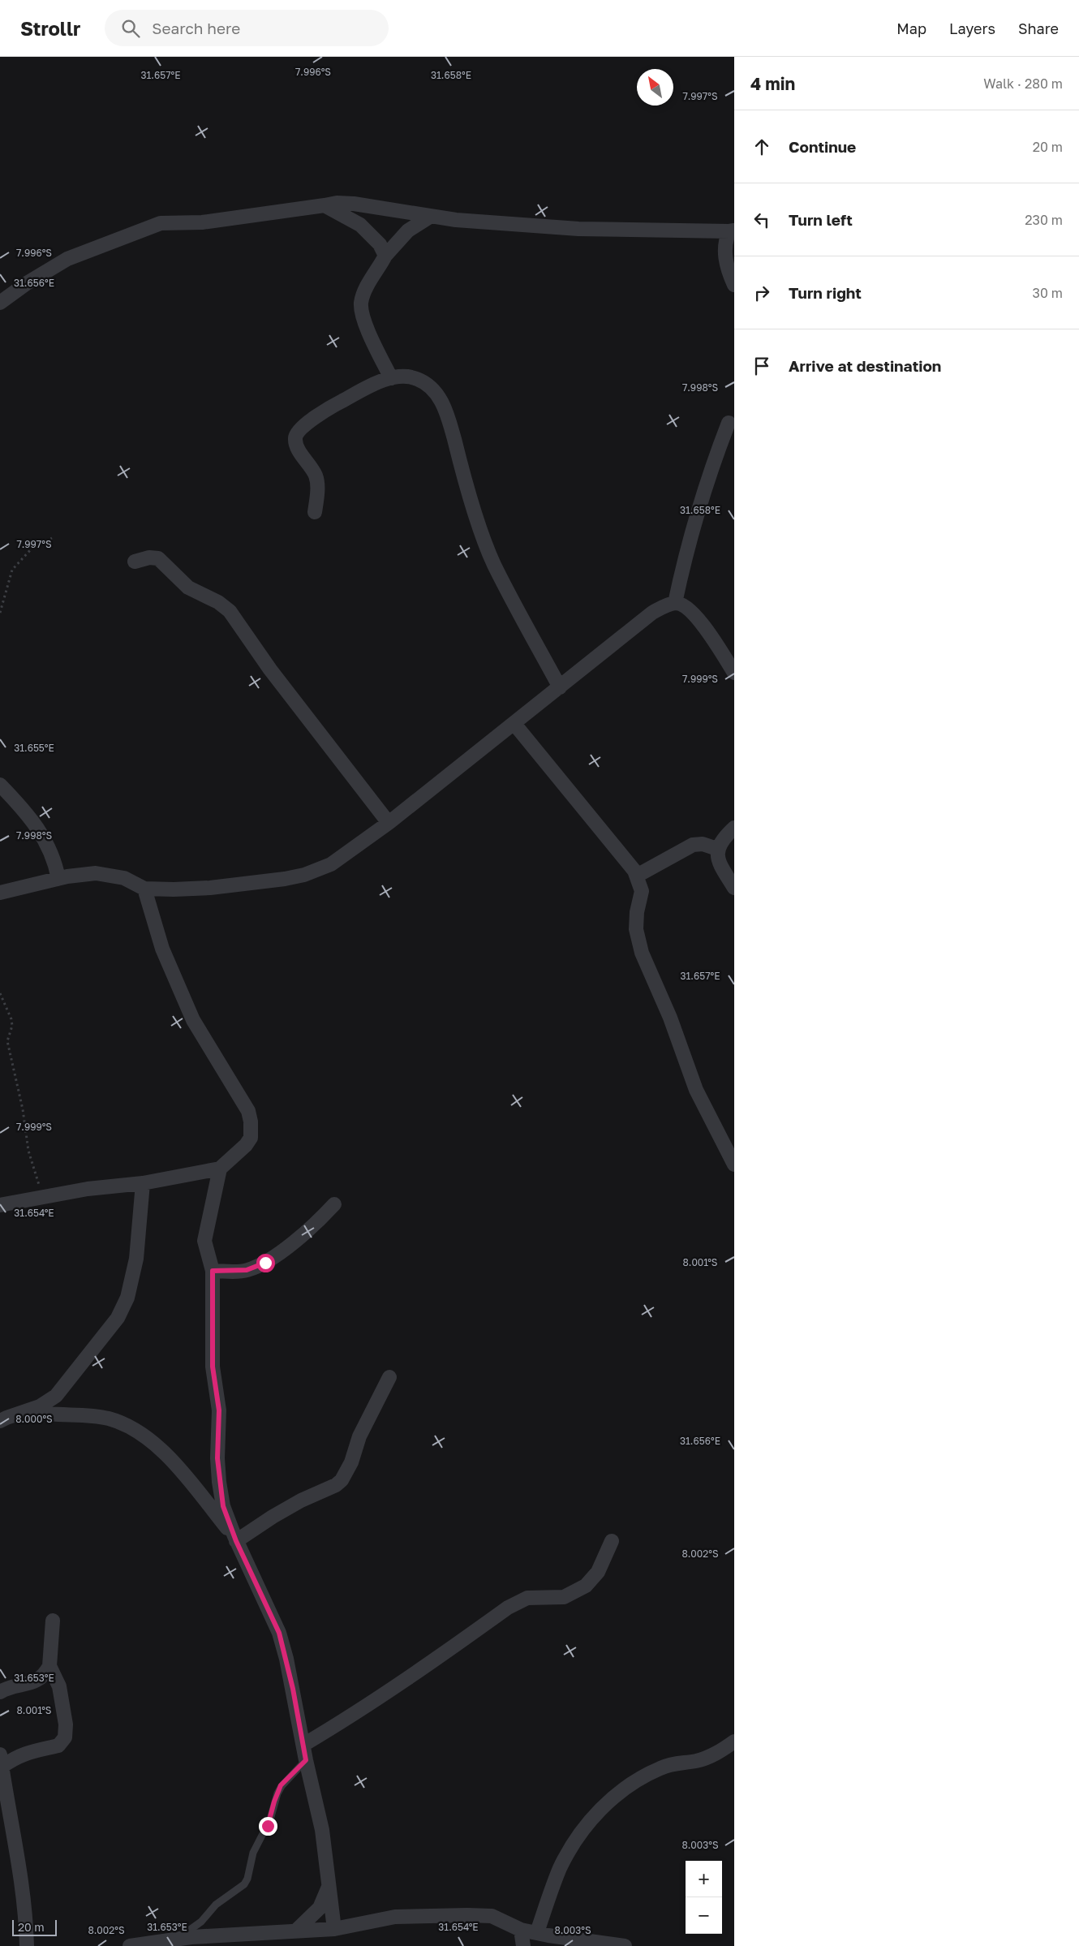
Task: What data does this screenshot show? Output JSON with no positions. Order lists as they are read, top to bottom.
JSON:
{
  "scale_bar": "20 m",
  "north": "top left",
  "page": {
    "header": "Strollr",
    "search": "Search here",
    "nav": ["Map", "Layers", "Share"],
    "heading": ["4 min", "Walk · 280 m"],
    "list": [
      ["Continue", "20 m"],
      ["Turn left", "230 m"],
      ["Turn right", "30 m"],
      "Arrive at destination"
    ],
    "map_buttons": ["+", "−"],
    "scale": "20 m"
  },
  "coordinates": [
    "7.996°S",
    "31.657°E",
    "31.658°E",
    "7.997°S",
    "31.656°E",
    "7.998°S",
    "7.999°S",
    "31.655°E",
    "31.654°E",
    "8.001°S",
    "8.000°S",
    "8.002°S",
    "31.653°E",
    "8.003°S"
  ]
}
